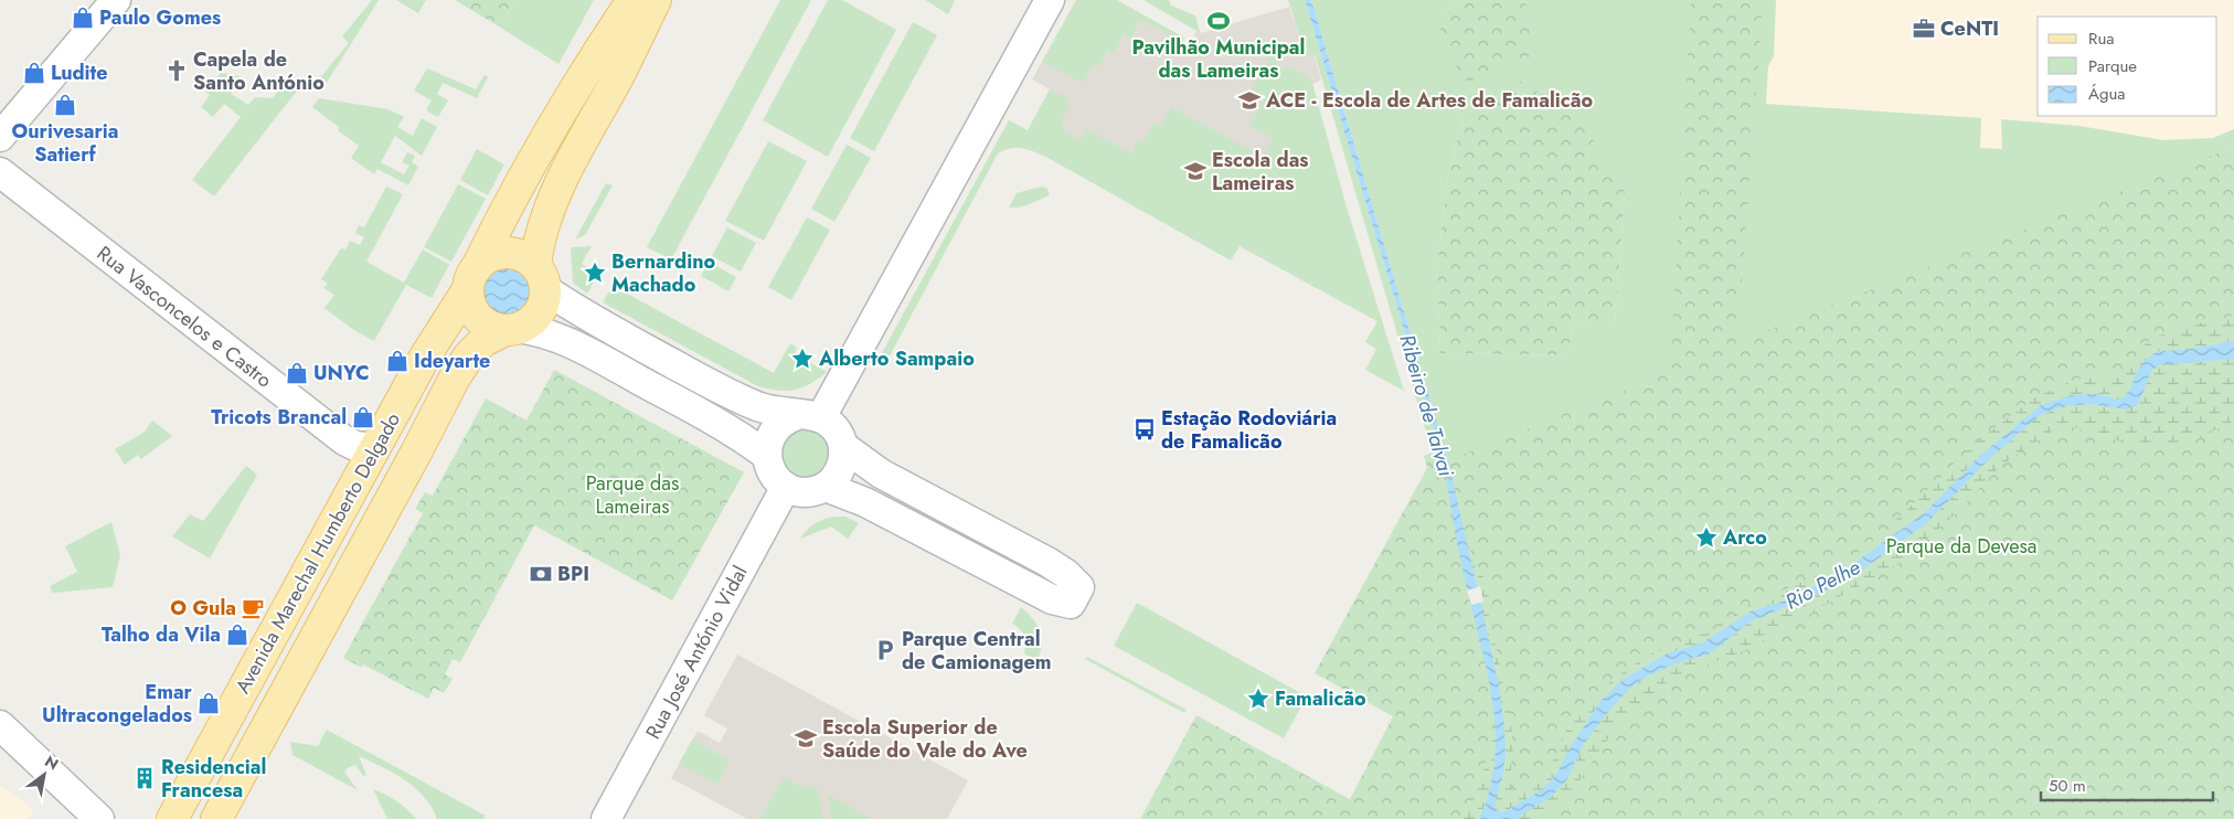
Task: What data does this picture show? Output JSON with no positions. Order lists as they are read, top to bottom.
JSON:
{
  "streets": {
    "main road": ["Avenida Marechal Humberto Delgado"],
    "street": ["Rua Vasconcelos e Castro", "Rua José António Vidal"]
  },
  "crossings": [
    ["Rua Vasconcelos e Castro", "Avenida Marechal Humberto Delgado"]
  ],
  "water": ["Ribeiro de Talvai", "Rio Pelhe"],
  "parks": ["Parque das Lameiras", "Parque da Devesa"],
  "places": {
    "shop": [
      "Paulo Gomes",
      "Ludite",
      "Ourivesaria Satierf",
      "Ideyarte",
      "UNYC",
      "Tricots Brancal",
      "Talho da Vila",
      "Emar Ultracongelados"
    ],
    "sports": ["Pavilhão Municipal das Lameiras"],
    "office": ["CeNTI"],
    "church": ["Capela de Santo António"],
    "school or university": ["ACE - Escola de Artes de Famalicão", "Escola das Lameiras", "Escola Superior de Saúde do Vale do Ave"],
    "place": [
      "Bernardino Machado",
      "Alberto Sampaio",
      "Arco",
      "Famalicão"
    ],
    "bus stop": ["Estação Rodoviária de Famalicão"],
    "bank": ["BPI"],
    "cafe": ["O Gula"],
    "parking": ["Parque Central de Camionagem"],
    "building": ["Residencial Francesa"]
  },
  "legend": ["Rua", "Parque", "Água"],
  "scale_bar": "50 m",
  "north": "top right"
}
